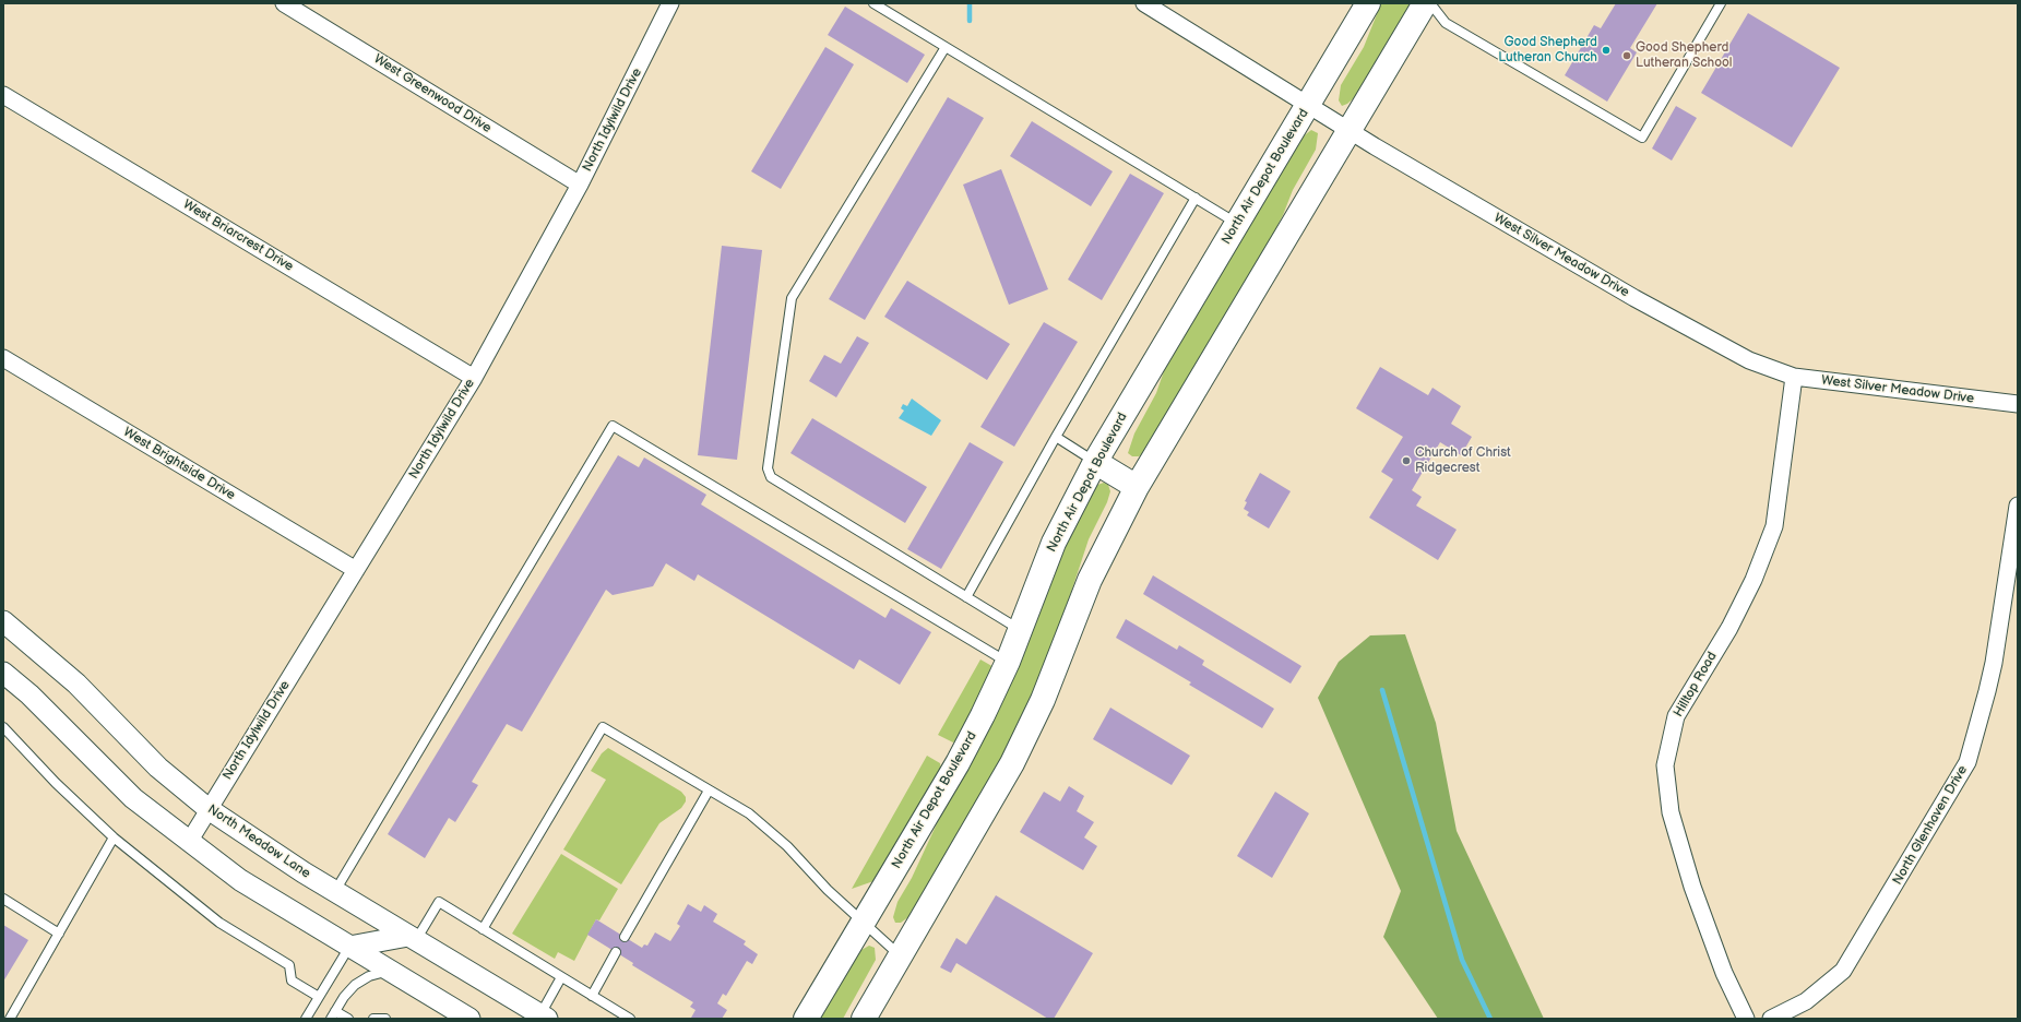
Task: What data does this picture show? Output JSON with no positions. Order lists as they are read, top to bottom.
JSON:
{
  "streets": {
    "main road": ["North Air Depot Boulevard"],
    "street": [
      "West Greenwood Drive",
      "North Idylwild Drive",
      "West Briarcrest Drive",
      "West Silver Meadow Drive",
      "West Brightside Drive",
      "Hilltop Road",
      "North Glenhaven Drive",
      "North Meadow Lane"
    ]
  },
  "crossings": [
    ["West Greenwood Drive", "North Idylwild Drive"],
    ["North Idylwild Drive", "West Briarcrest Drive"],
    ["North Idylwild Drive", "West Brightside Drive"],
    ["North Idylwild Drive", "North Meadow Lane"],
    ["North Air Depot Boulevard", "West Silver Meadow Drive"],
    ["West Silver Meadow Drive", "Hilltop Road"]
  ],
  "places": ["Good Shepherd Lutheran Church", "Good Shepherd Lutheran School", "Church of Christ Ridgecrest"]
}
